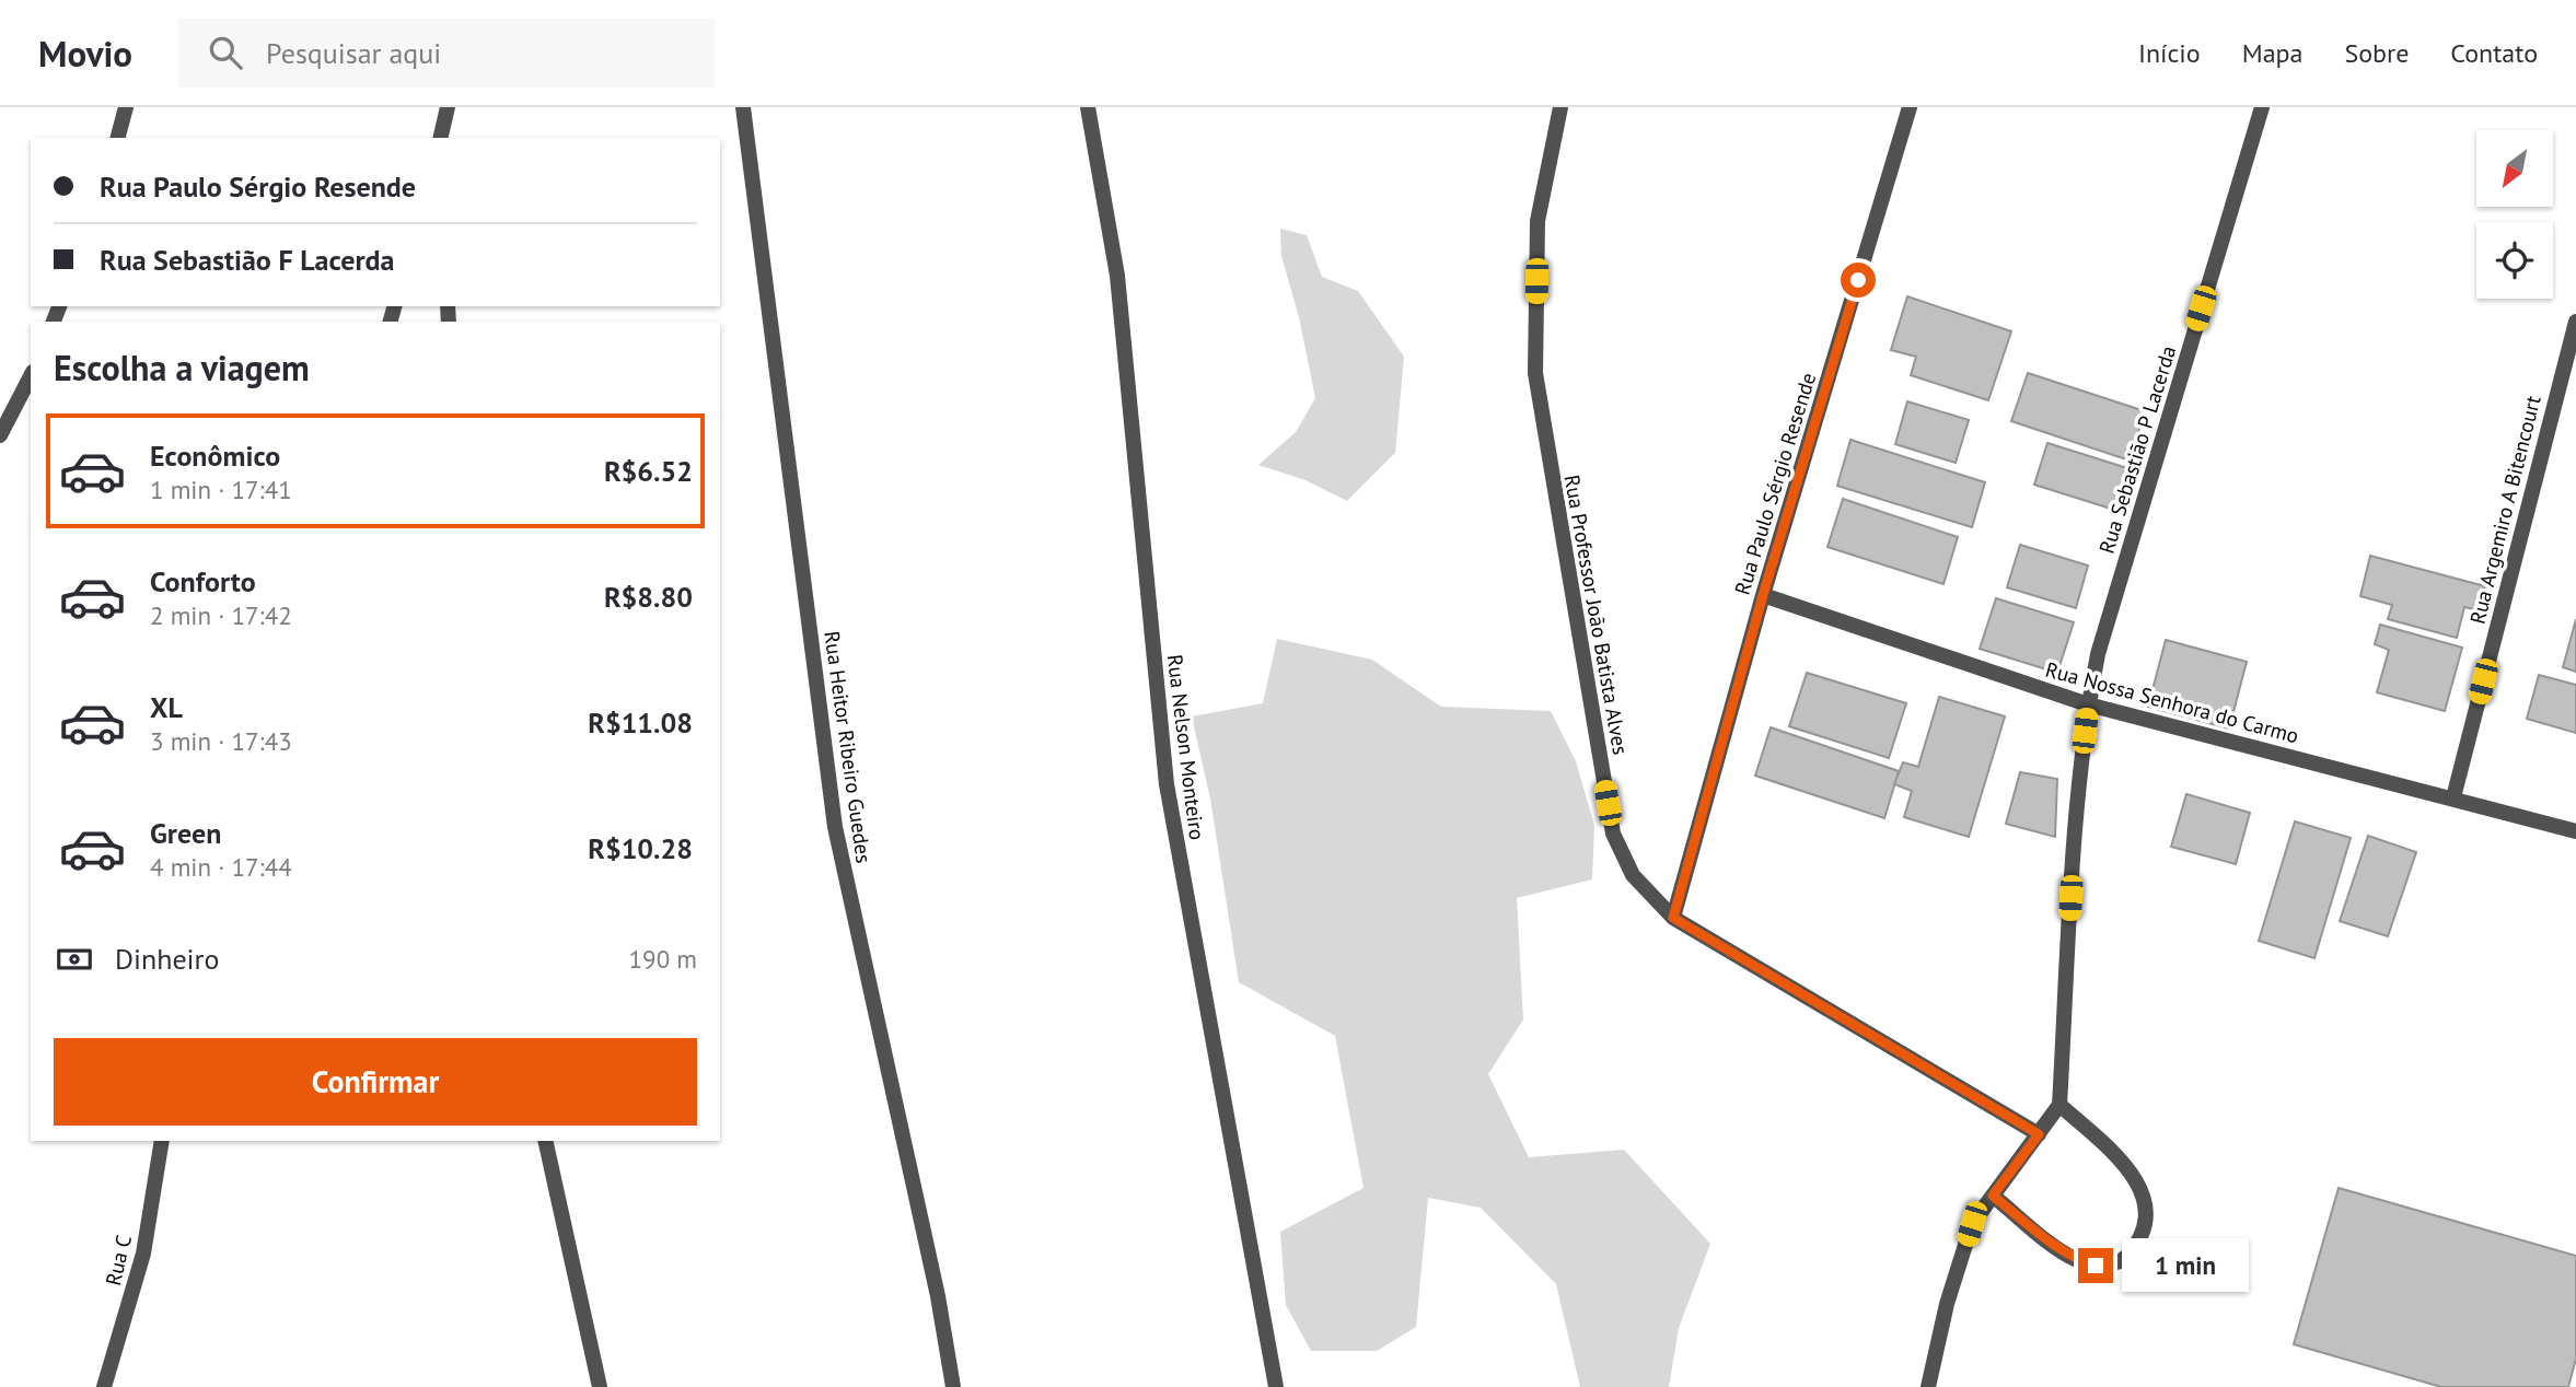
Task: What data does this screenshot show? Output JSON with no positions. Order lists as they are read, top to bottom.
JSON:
{
  "streets": {
    "street": [
      "Rua Sebastião P Lacerda",
      "Rua Paulo Sérgio Resende",
      "Rua Argemiro A Bitencourt",
      "Rua Professor João Batista Alves",
      "Rua Nossa Senhora do Carmo",
      "Rua Heitor Ribeiro Guedes",
      "Rua Nelson Monteiro",
      "Rua C"
    ]
  },
  "crossings": [
    ["Rua Sebastião P Lacerda", "Rua Nossa Senhora do Carmo"],
    ["Rua Paulo Sérgio Resende", "Rua Professor João Batista Alves"],
    ["Rua Paulo Sérgio Resende", "Rua Nossa Senhora do Carmo"],
    ["Rua Argemiro A Bitencourt", "Rua Nossa Senhora do Carmo"]
  ],
  "north": "bottom left",
  "page": {
    "header": "Movio",
    "search": "Pesquisar aqui",
    "nav": [
      "Início",
      "Mapa",
      "Sobre",
      "Contato"
    ],
    "banner": ["Rua Paulo Sérgio Resende", "Rua Sebastião F Lacerda"],
    "heading": "Escolha a viagem",
    "list": [
      {
        "name": "Econômico",
        "note": "1 min · 17:41",
        "value": "R$6.52"
      },
      {
        "name": "Conforto",
        "note": "2 min · 17:42",
        "value": "R$8.80"
      },
      {
        "name": "XL",
        "note": "3 min · 17:43",
        "value": "R$11.08"
      },
      {
        "name": "Green",
        "note": "4 min · 17:44",
        "value": "R$10.28"
      }
    ],
    "pay": ["Dinheiro", "190 m"],
    "buttons": "Confirmar",
    "bubble": "1 min"
  }
}
